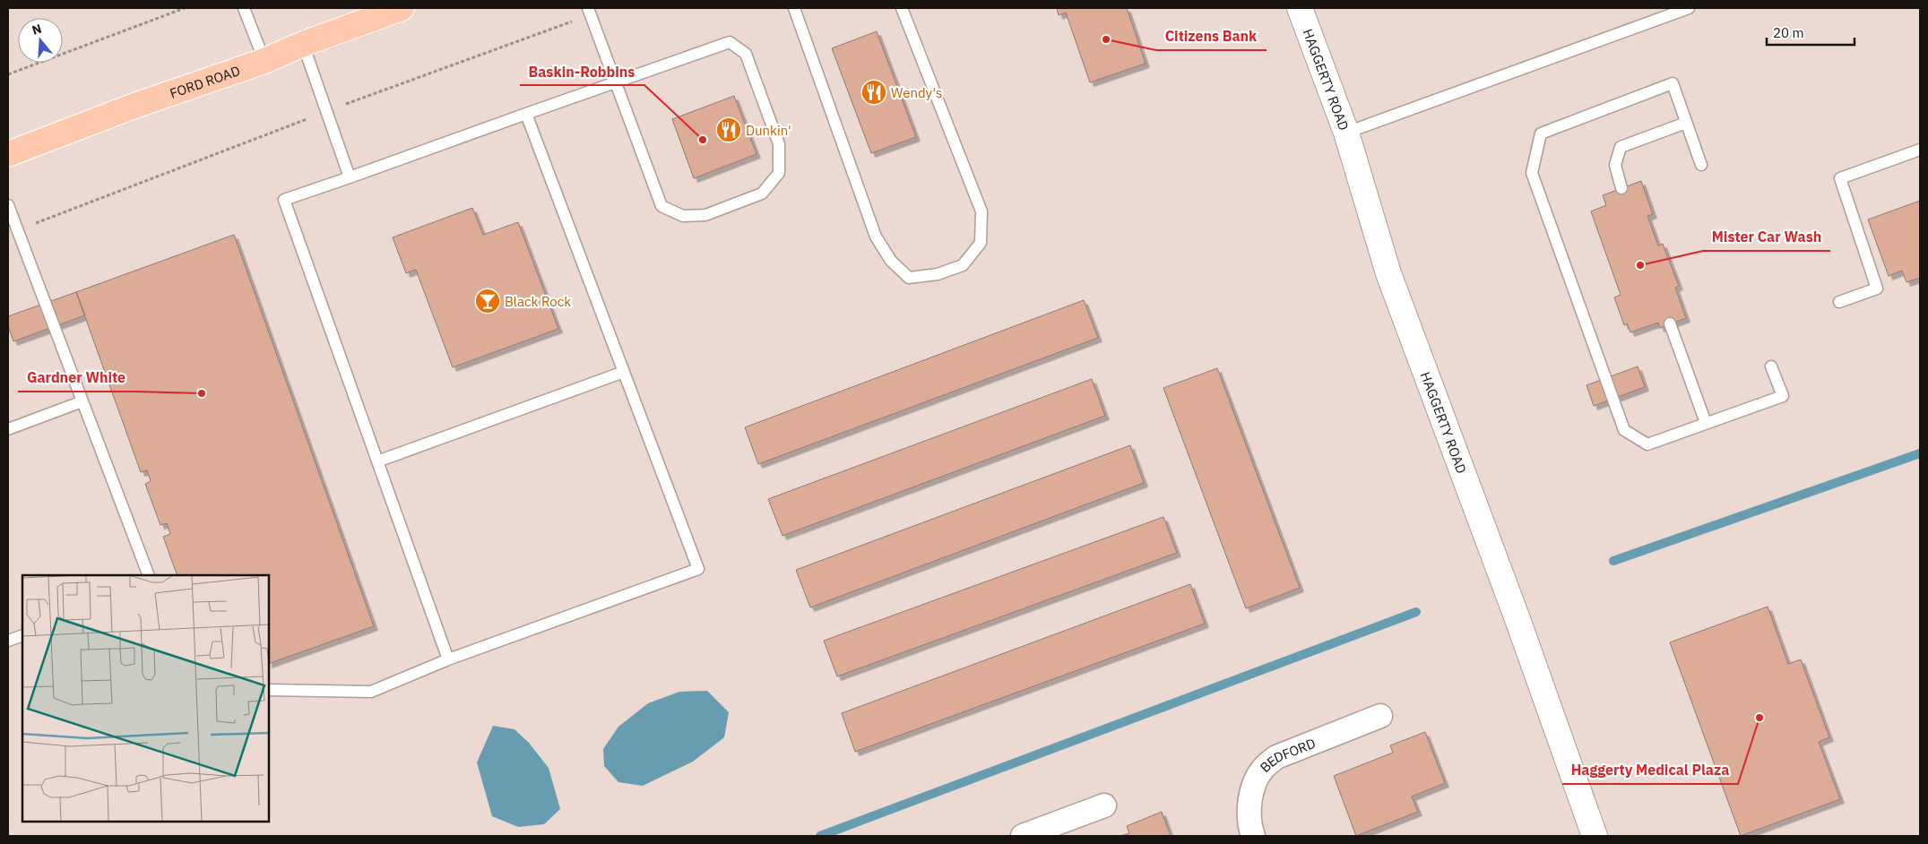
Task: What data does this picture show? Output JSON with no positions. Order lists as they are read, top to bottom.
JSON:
{
  "streets": {
    "main road": ["HAGGERTY ROAD", "FORD ROAD"],
    "street": ["BEDFORD"]
  },
  "places": {
    "other": [
      "Citizens Bank",
      "Baskin-Robbins",
      "Mister Car Wash",
      "Gardner White",
      "Haggerty Medical Plaza"
    ],
    "restaurant": ["Wendy's", "Dunkin'"],
    "bar": ["Black Rock"]
  },
  "scale_bar": "20 m",
  "north": "top"
}
